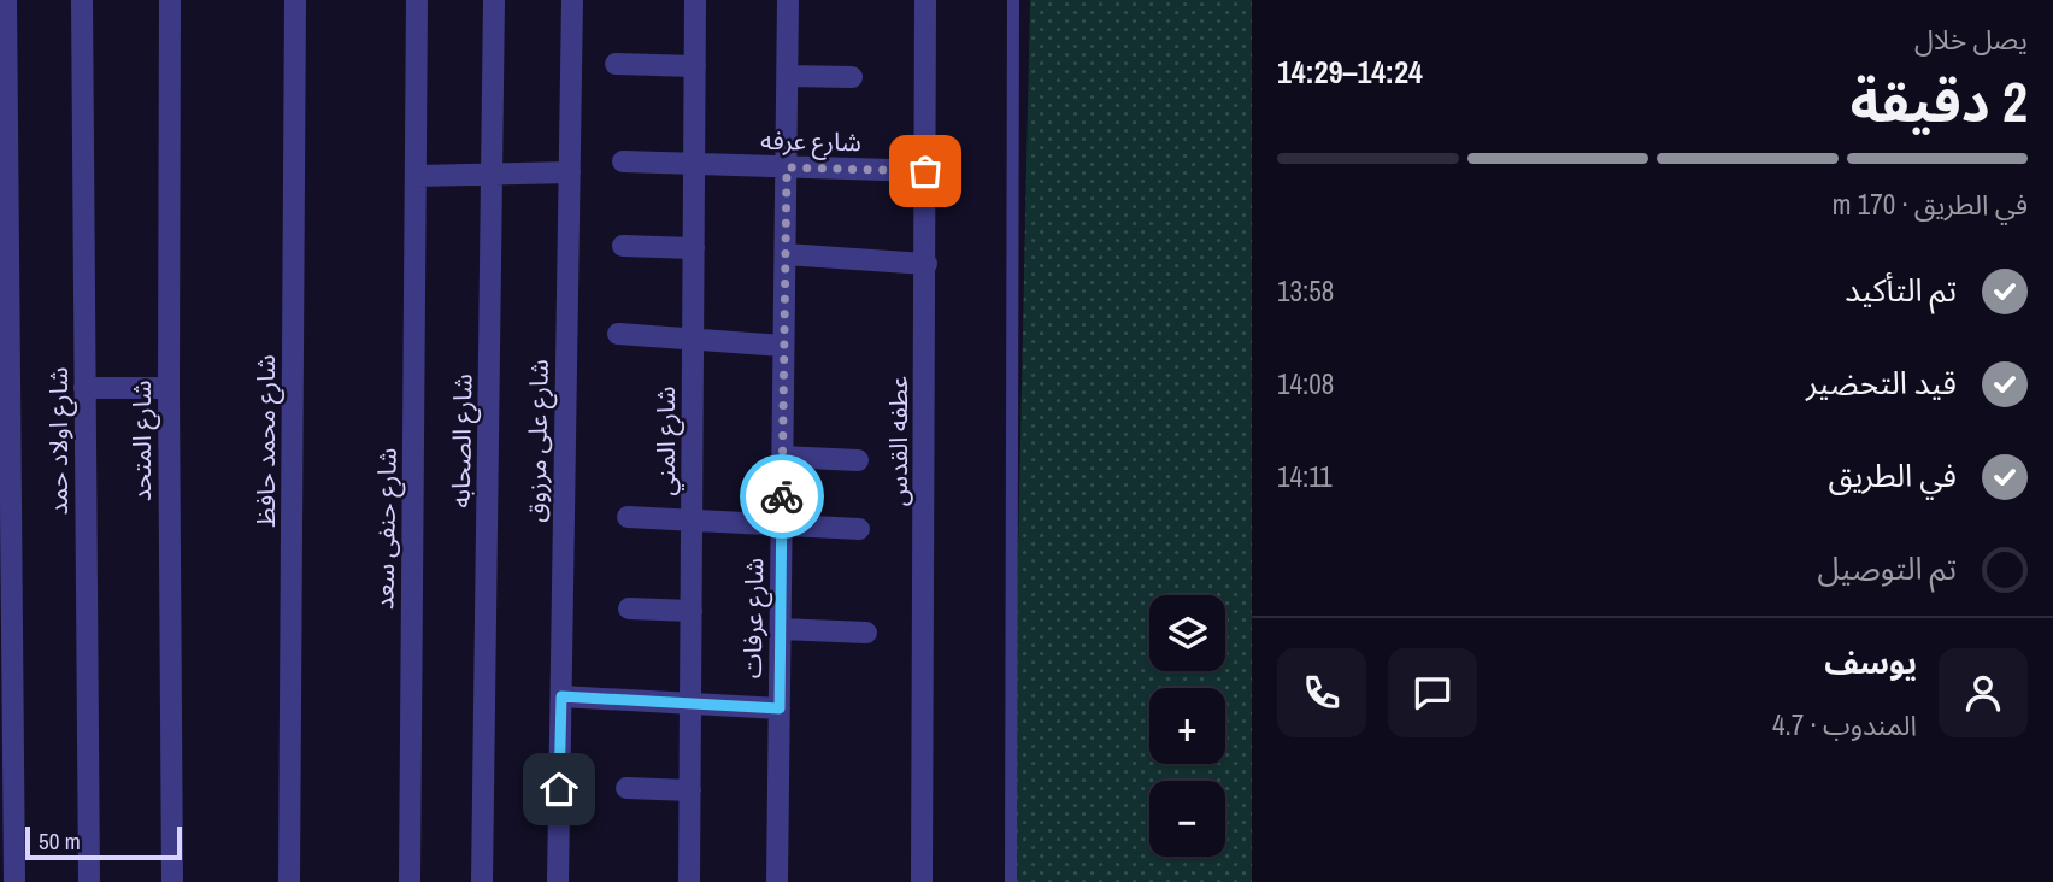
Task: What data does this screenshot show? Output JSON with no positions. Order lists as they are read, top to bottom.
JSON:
{
  "streets": {
    "street": [
      "شارع عرفه",
      "شارع اولاد حمد",
      "شارع المتحد",
      "شارع محمد حافظ",
      "شارع الصحابه",
      "شارع على مرزوق",
      "شارع المني",
      "عطفه القدس",
      "شارع حنفى سعد",
      "شارع عرفات"
    ]
  },
  "crossings": [
    ["شارع عرفه", "شارع المني"],
    ["شارع عرفه", "عطفه القدس"],
    ["شارع عرفه", "شارع عرفات"],
    ["عطفه القدس", "شارع عرفات"]
  ],
  "scale_bar": "50 m",
  "page": {
    "heading": ["2 دقيقة", "يصل خلال", "14:24–14:29"],
    "panel": ["يوسف", "المندوب · 4.7"],
    "bar": "في الطريق · 170 m",
    "list": [
      ["تم التأكيد", "13:58"],
      ["قيد التحضير", "14:08"],
      ["في الطريق", "14:11"],
      "تم التوصيل"
    ],
    "map_buttons": ["+", "−"],
    "scale": "50 m"
  }
}
